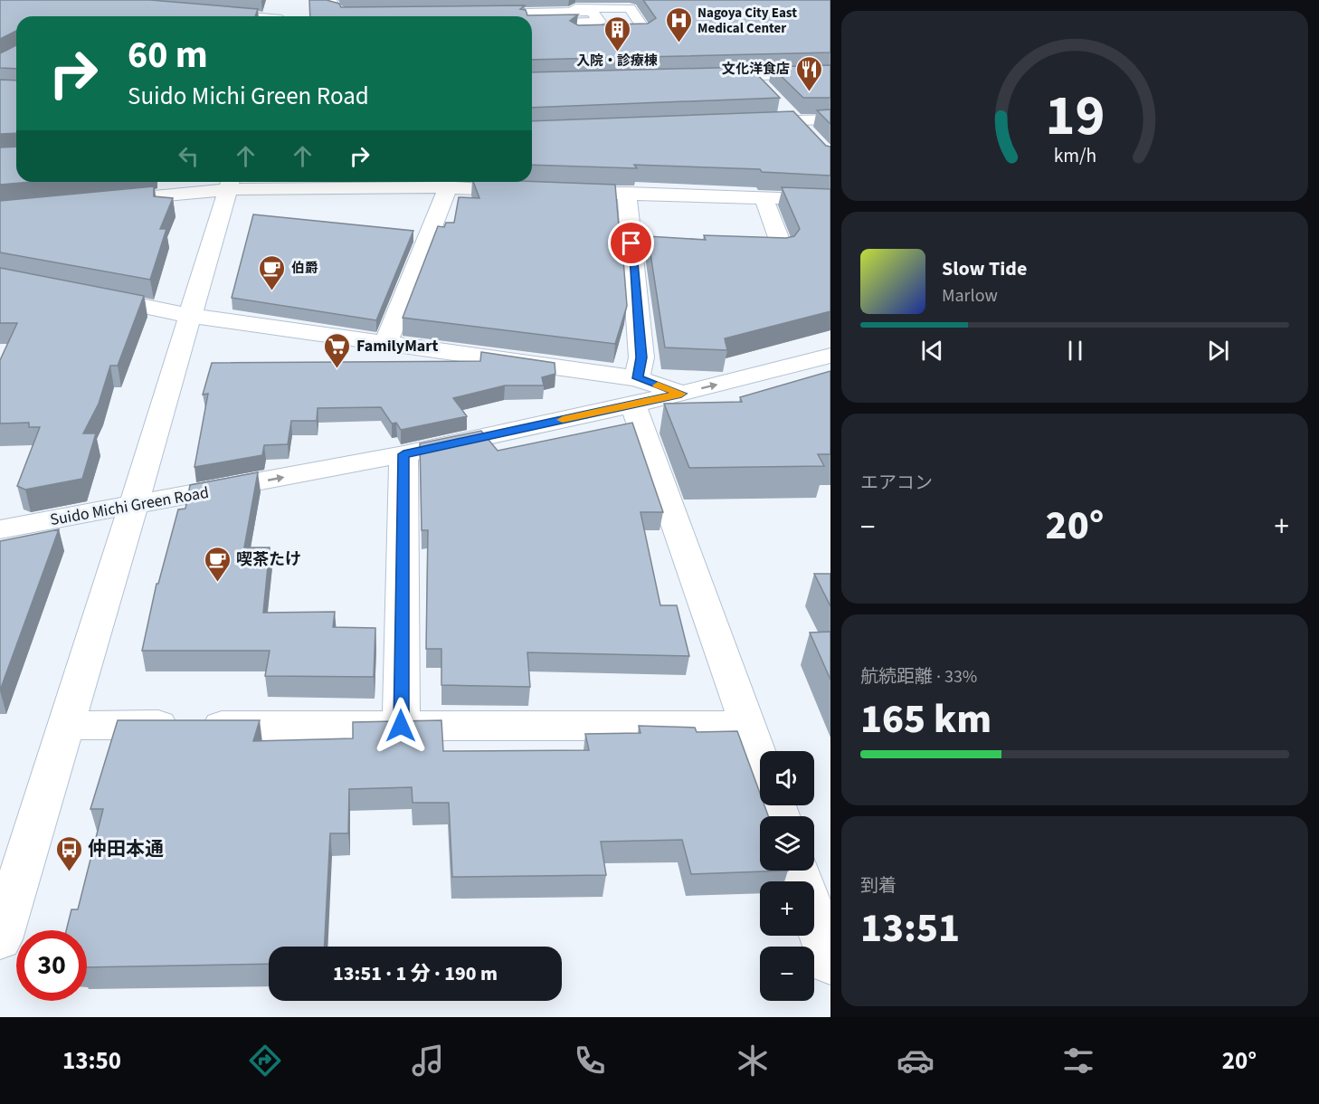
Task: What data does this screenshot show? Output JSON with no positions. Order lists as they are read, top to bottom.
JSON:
{
  "streets": {
    "street": ["Suido Michi Green Road"]
  },
  "places": {
    "hospital": ["Nagoya City East Medical Center"],
    "building": ["入院・診療棟"],
    "restaurant": ["文化洋食店"],
    "cafe": ["伯爵", "喫茶たけ"],
    "supermarket": ["FamilyMart"],
    "bus stop": ["仲田本通"]
  },
  "page": {
    "turn": ["60 m", "Suido Michi Green Road"],
    "song": ["Slow Tide", "Marlow"],
    "tile": [
      "エアコン",
      ["航続距離 · 33%", "165 km"],
      ["到着", "13:51"]
    ],
    "heat": ["−", "20°", "+"],
    "map_buttons": ["+", "−"],
    "limit": "30",
    "trip": "13:51 · 1 分 · 190 m",
    "tabs": ["13:50", "20°"],
    "gauge": ["19", "km/h"]
  }
}
